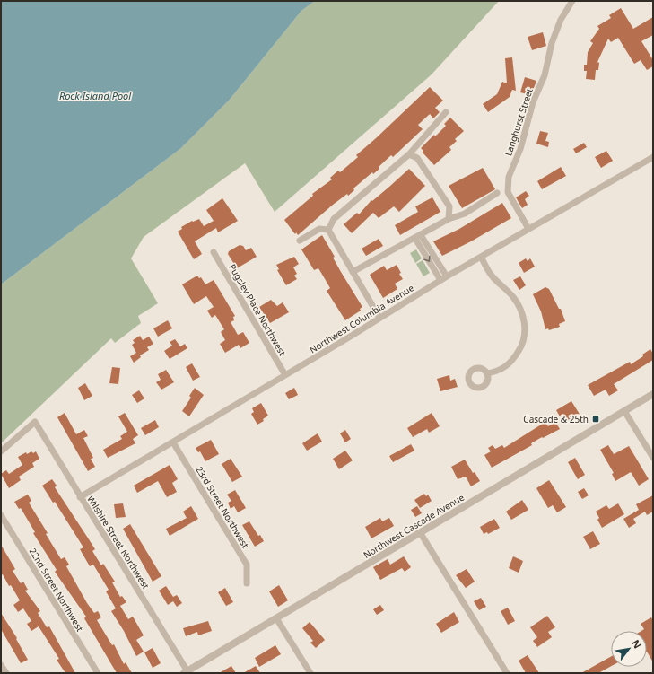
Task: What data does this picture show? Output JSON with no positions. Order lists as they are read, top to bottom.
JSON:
{
  "streets": {
    "street": [
      "Langhurst Street",
      "Pugsley Place Northwest",
      "Northwest Columbia Avenue",
      "23rd Street Northwest",
      "Northwest Cascade Avenue",
      "Wilshire Street Northwest",
      "22nd Street Northwest"
    ]
  },
  "crossings": [
    ["Langhurst Street", "Northwest Columbia Avenue"],
    ["Pugsley Place Northwest", "Northwest Columbia Avenue"],
    ["Northwest Columbia Avenue", "23rd Street Northwest"],
    ["Northwest Columbia Avenue", "Wilshire Street Northwest"],
    ["Northwest Cascade Avenue", "Wilshire Street Northwest"]
  ],
  "water": ["Rock Island Pool"],
  "places": {
    "transit": ["Cascade & 25th"]
  },
  "north": "top right"
}
